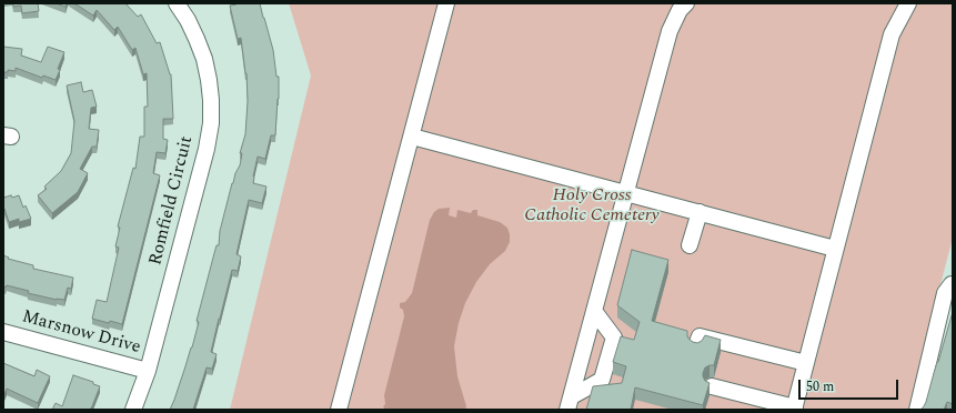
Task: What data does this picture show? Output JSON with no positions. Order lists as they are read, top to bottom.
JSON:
{
  "streets": {
    "street": ["Romfield Circuit", "Marsnow Drive"]
  },
  "crossings": [
    ["Romfield Circuit", "Marsnow Drive"]
  ],
  "parks": ["Holy Cross Catholic Cemetery"],
  "scale_bar": "50 m"
}
